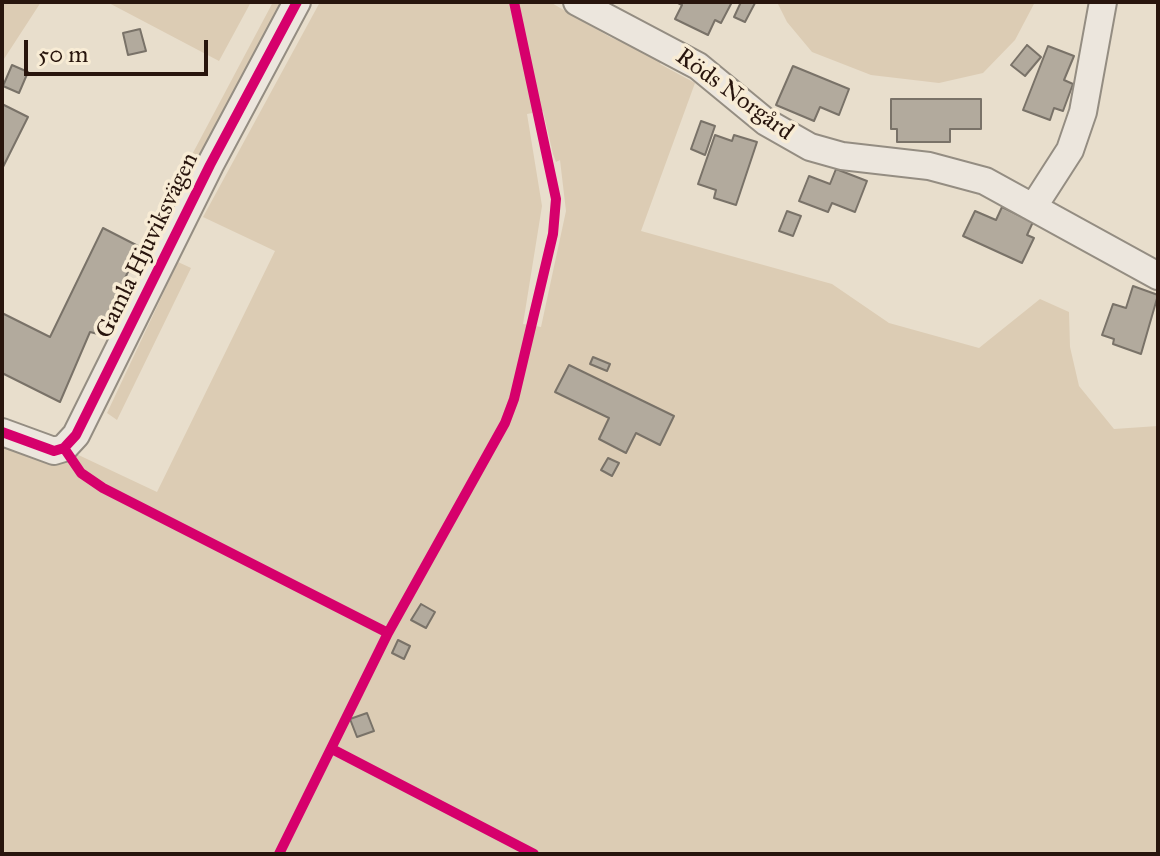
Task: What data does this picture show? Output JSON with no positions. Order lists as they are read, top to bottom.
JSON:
{
  "streets": {
    "street": ["Röds Norgård", "Gamla Hjuviksvägen"]
  },
  "scale_bar": "50 m"
}
